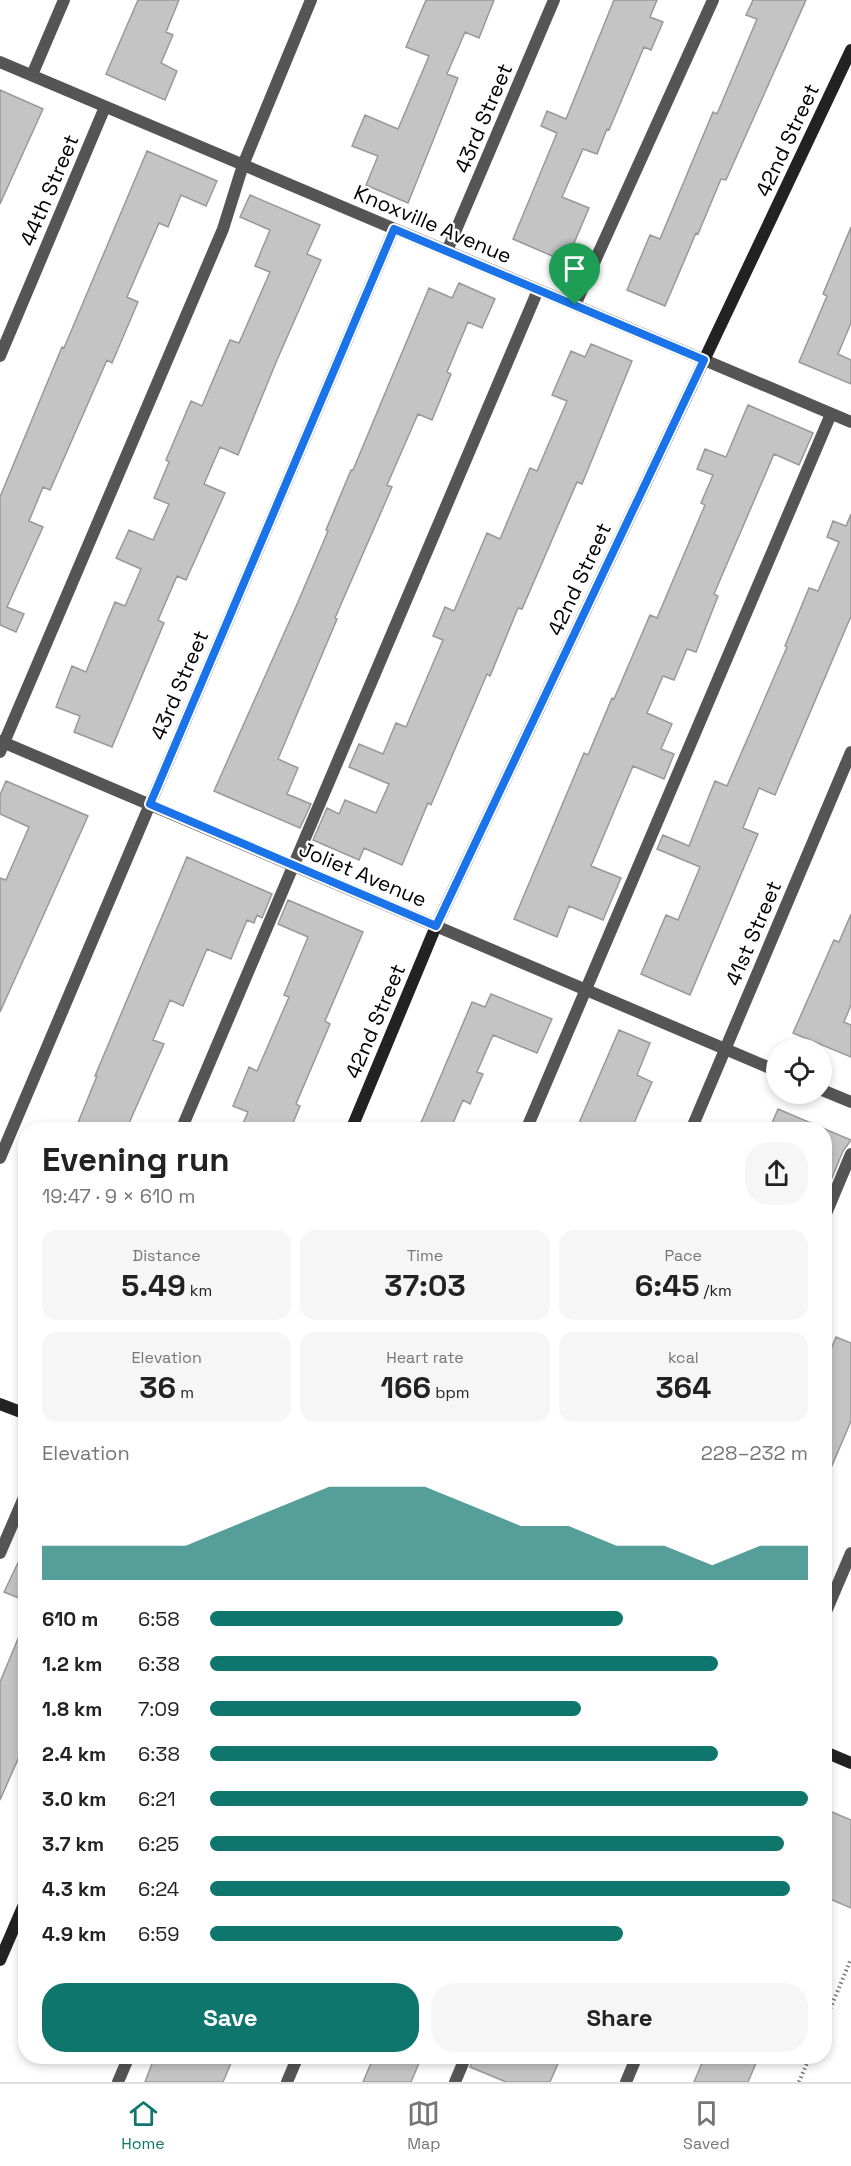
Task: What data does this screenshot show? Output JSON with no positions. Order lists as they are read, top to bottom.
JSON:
{
  "streets": {
    "street": [
      "43rd Street",
      "42nd Street",
      "44th Street",
      "Knoxville Avenue",
      "Joliet Avenue",
      "41st Street"
    ]
  },
  "crossings": [
    ["43rd Street", "Knoxville Avenue"],
    ["43rd Street", "Joliet Avenue"],
    ["42nd Street", "Knoxville Avenue"],
    ["42nd Street", "Joliet Avenue"],
    ["44th Street", "Knoxville Avenue"],
    ["Joliet Avenue", "41st Street"]
  ],
  "page": {
    "heading": ["Evening run", "19:47 · 9 × 610 m"],
    "stats": [
      ["Distance", "5.49 km"],
      ["Time", "37:03"],
      ["Pace", "6:45 /km"],
      ["Elevation", "36 m"],
      ["Heart rate", "166 bpm"],
      ["kcal", "364"]
    ],
    "chart": ["Elevation", "228–232 m"],
    "list": [
      {
        "name": "610 m",
        "note": "6:58"
      },
      {
        "name": "1.2 km",
        "note": "6:38"
      },
      {
        "name": "1.8 km",
        "note": "7:09"
      },
      {
        "name": "2.4 km",
        "note": "6:38"
      },
      {
        "name": "3.0 km",
        "note": "6:21"
      },
      {
        "name": "3.7 km",
        "note": "6:25"
      },
      {
        "name": "4.3 km",
        "note": "6:24"
      },
      {
        "name": "4.9 km",
        "note": "6:59"
      }
    ],
    "buttons": ["Save", "Share"],
    "tabs": ["Home", "Map", "Saved"]
  }
}
